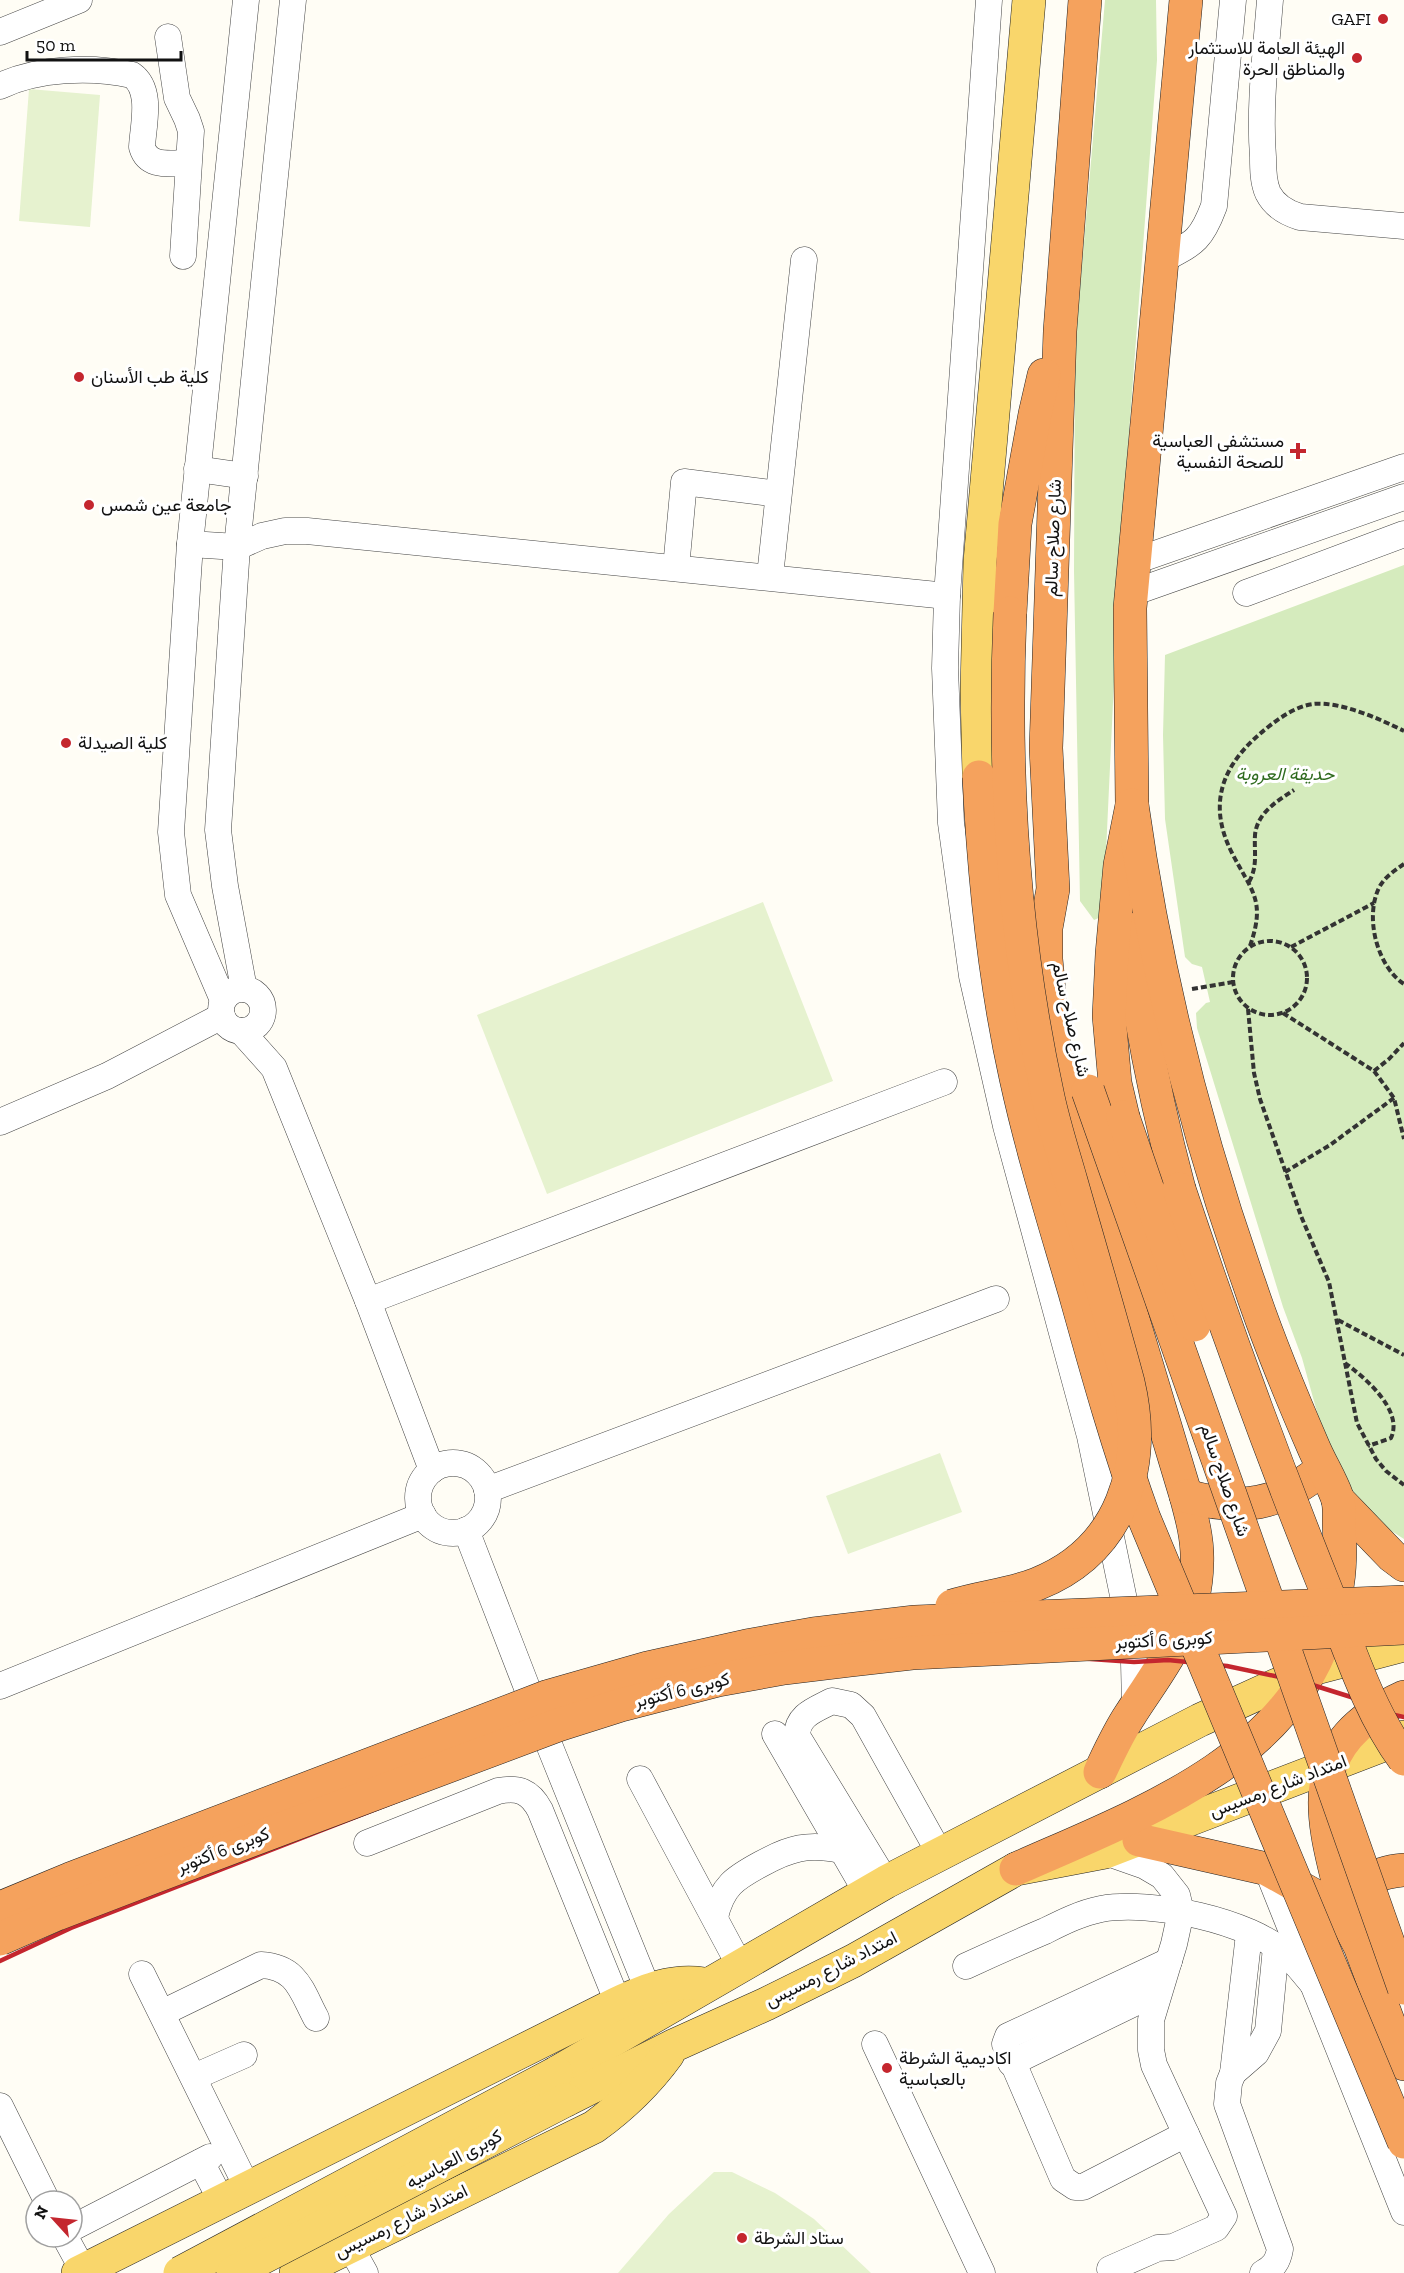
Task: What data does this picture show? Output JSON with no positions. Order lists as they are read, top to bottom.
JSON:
{
  "streets": {
    "highway": ["شارع صلاح سالم", "كوبرى 6 أكتوبر"],
    "main road": ["امتداد شارع رمسيس", "كوبرى العباسيه"]
  },
  "crossings": [
    ["امتداد شارع رمسيس", "كوبرى العباسيه"]
  ],
  "parks": ["حديقة العروبة"],
  "places": {
    "other": [
      "GAFI",
      "الهيئة العامة للاستثمار والمناطق الحرة",
      "كلية طب الأسنان",
      "جامعة عين شمس",
      "كلية الصيدلة",
      "اكاديمية الشرطة بالعباسية",
      "ستاد الشرطة"
    ],
    "health": ["مستشفى العباسية للصحة النفسية"]
  },
  "scale_bar": "50 m",
  "north": "top left"
}
